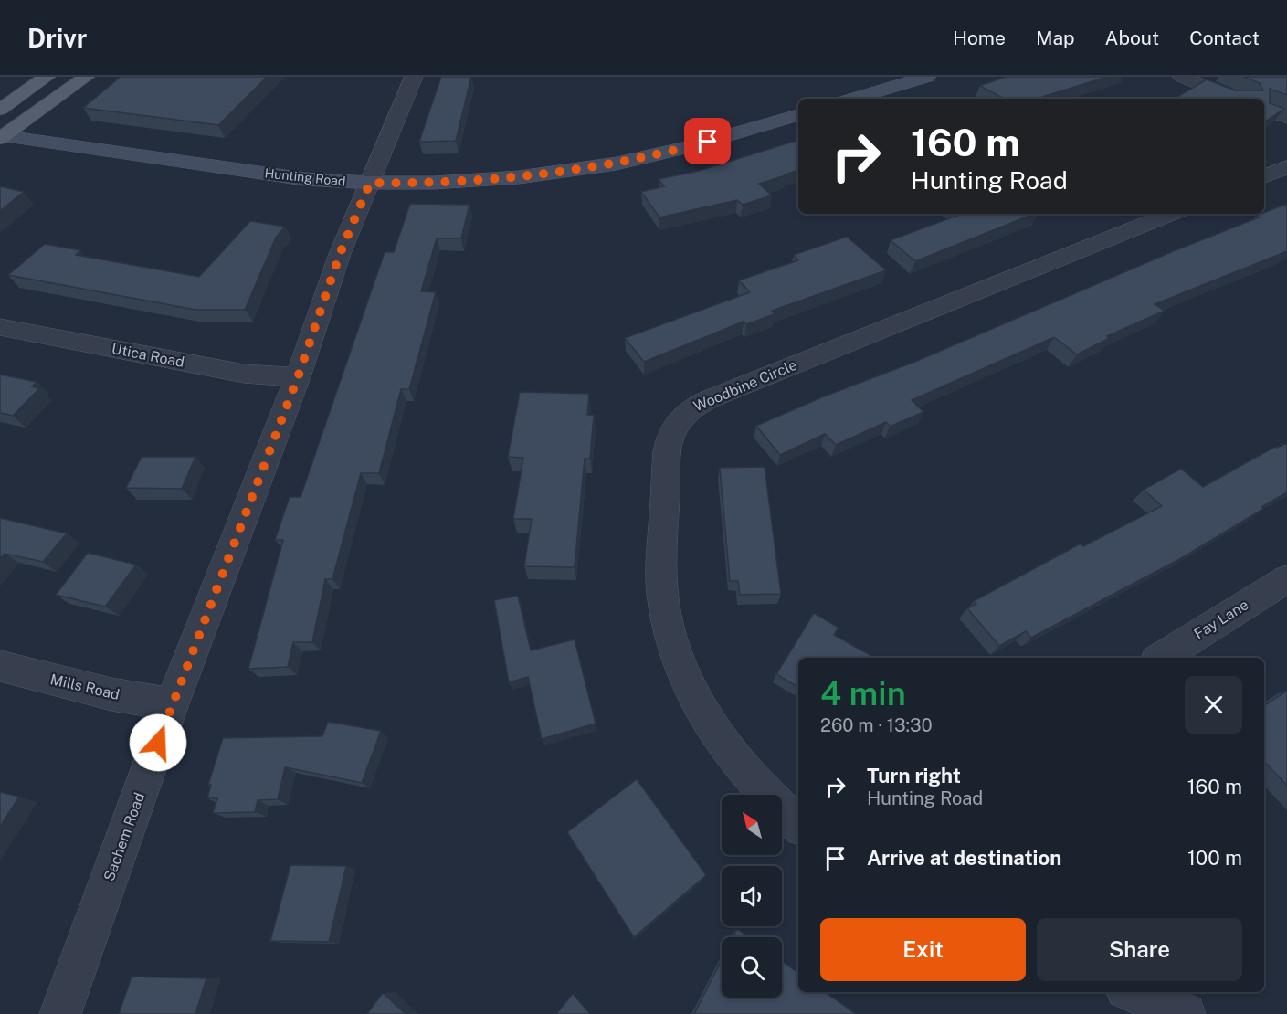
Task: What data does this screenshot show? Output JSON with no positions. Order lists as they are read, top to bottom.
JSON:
{
  "streets": {
    "main road": ["Hunting Road"],
    "street": [
      "Utica Road",
      "Woodbine Circle",
      "Fay Lane",
      "Mills Road",
      "Sachem Road"
    ]
  },
  "crossings": [
    ["Hunting Road", "Sachem Road"],
    ["Utica Road", "Sachem Road"],
    ["Mills Road", "Sachem Road"]
  ],
  "north": "top left",
  "page": {
    "header": "Drivr",
    "nav": [
      "Home",
      "Map",
      "About",
      "Contact"
    ],
    "turn": ["160 m", "Hunting Road"],
    "heading": ["4 min", "260 m · 13:30"],
    "list": [
      {
        "name": "Turn right",
        "note": "Hunting Road",
        "value": "160 m"
      },
      {
        "name": "Arrive at destination",
        "value": "100 m"
      }
    ],
    "buttons": ["Exit", "Share"]
  }
}
